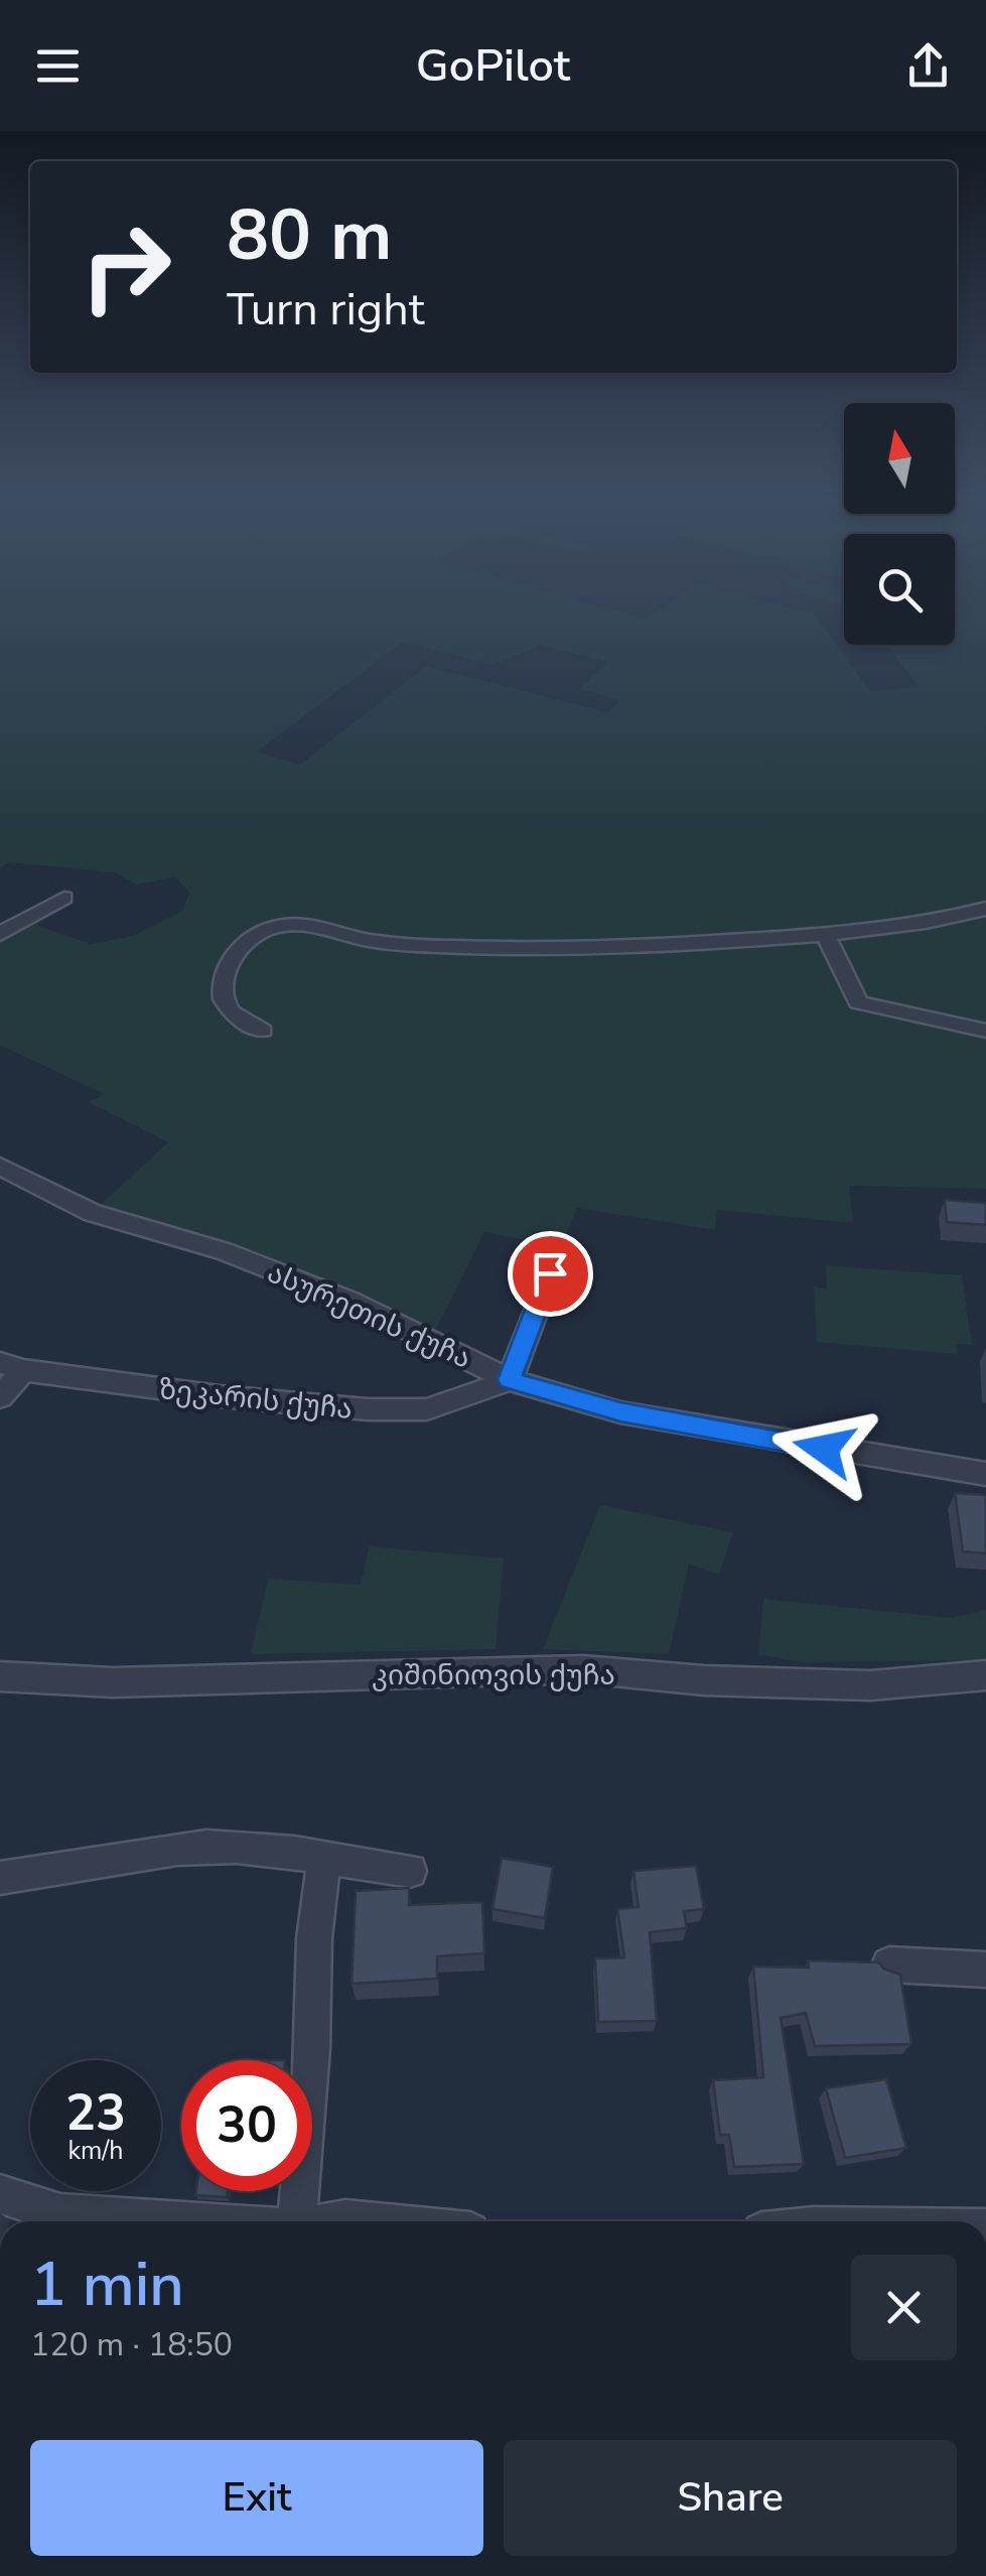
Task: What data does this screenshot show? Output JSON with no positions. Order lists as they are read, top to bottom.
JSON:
{
  "streets": {
    "street": ["ასურეთის ქუჩა", "ზეკარის ქუჩა", "კიშინიოვის ქუჩა"]
  },
  "crossings": [
    ["ასურეთის ქუჩა", "ზეკარის ქუჩა"]
  ],
  "north": "top",
  "page": {
    "header": "GoPilot",
    "turn": ["80 m", "Turn right"],
    "speed": "23 km/h",
    "limit": "30",
    "heading": ["1 min", "120 m · 18:50"],
    "buttons": ["Exit", "Share"]
  }
}
